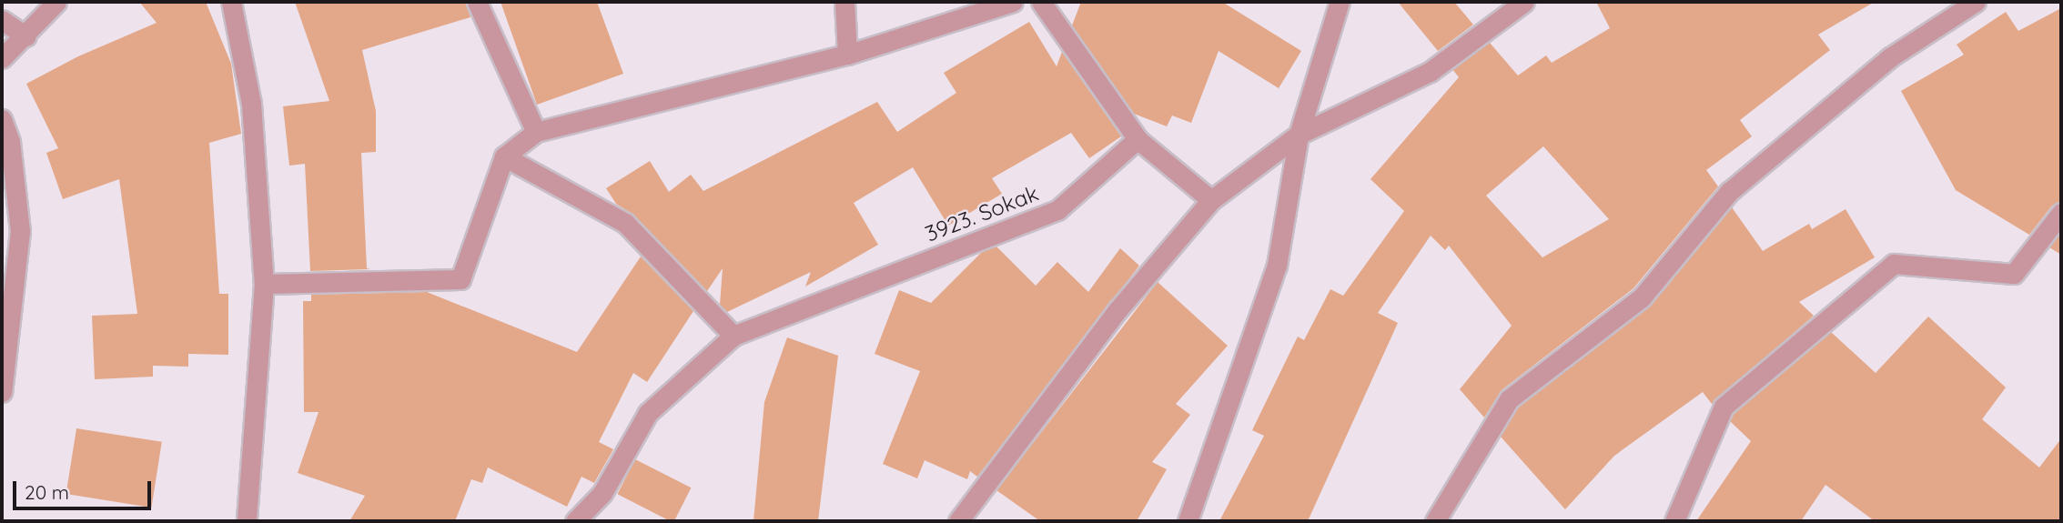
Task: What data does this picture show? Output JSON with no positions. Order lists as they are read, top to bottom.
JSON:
{
  "streets": {
    "street": ["3923. Sokak"]
  },
  "scale_bar": "20 m"
}
